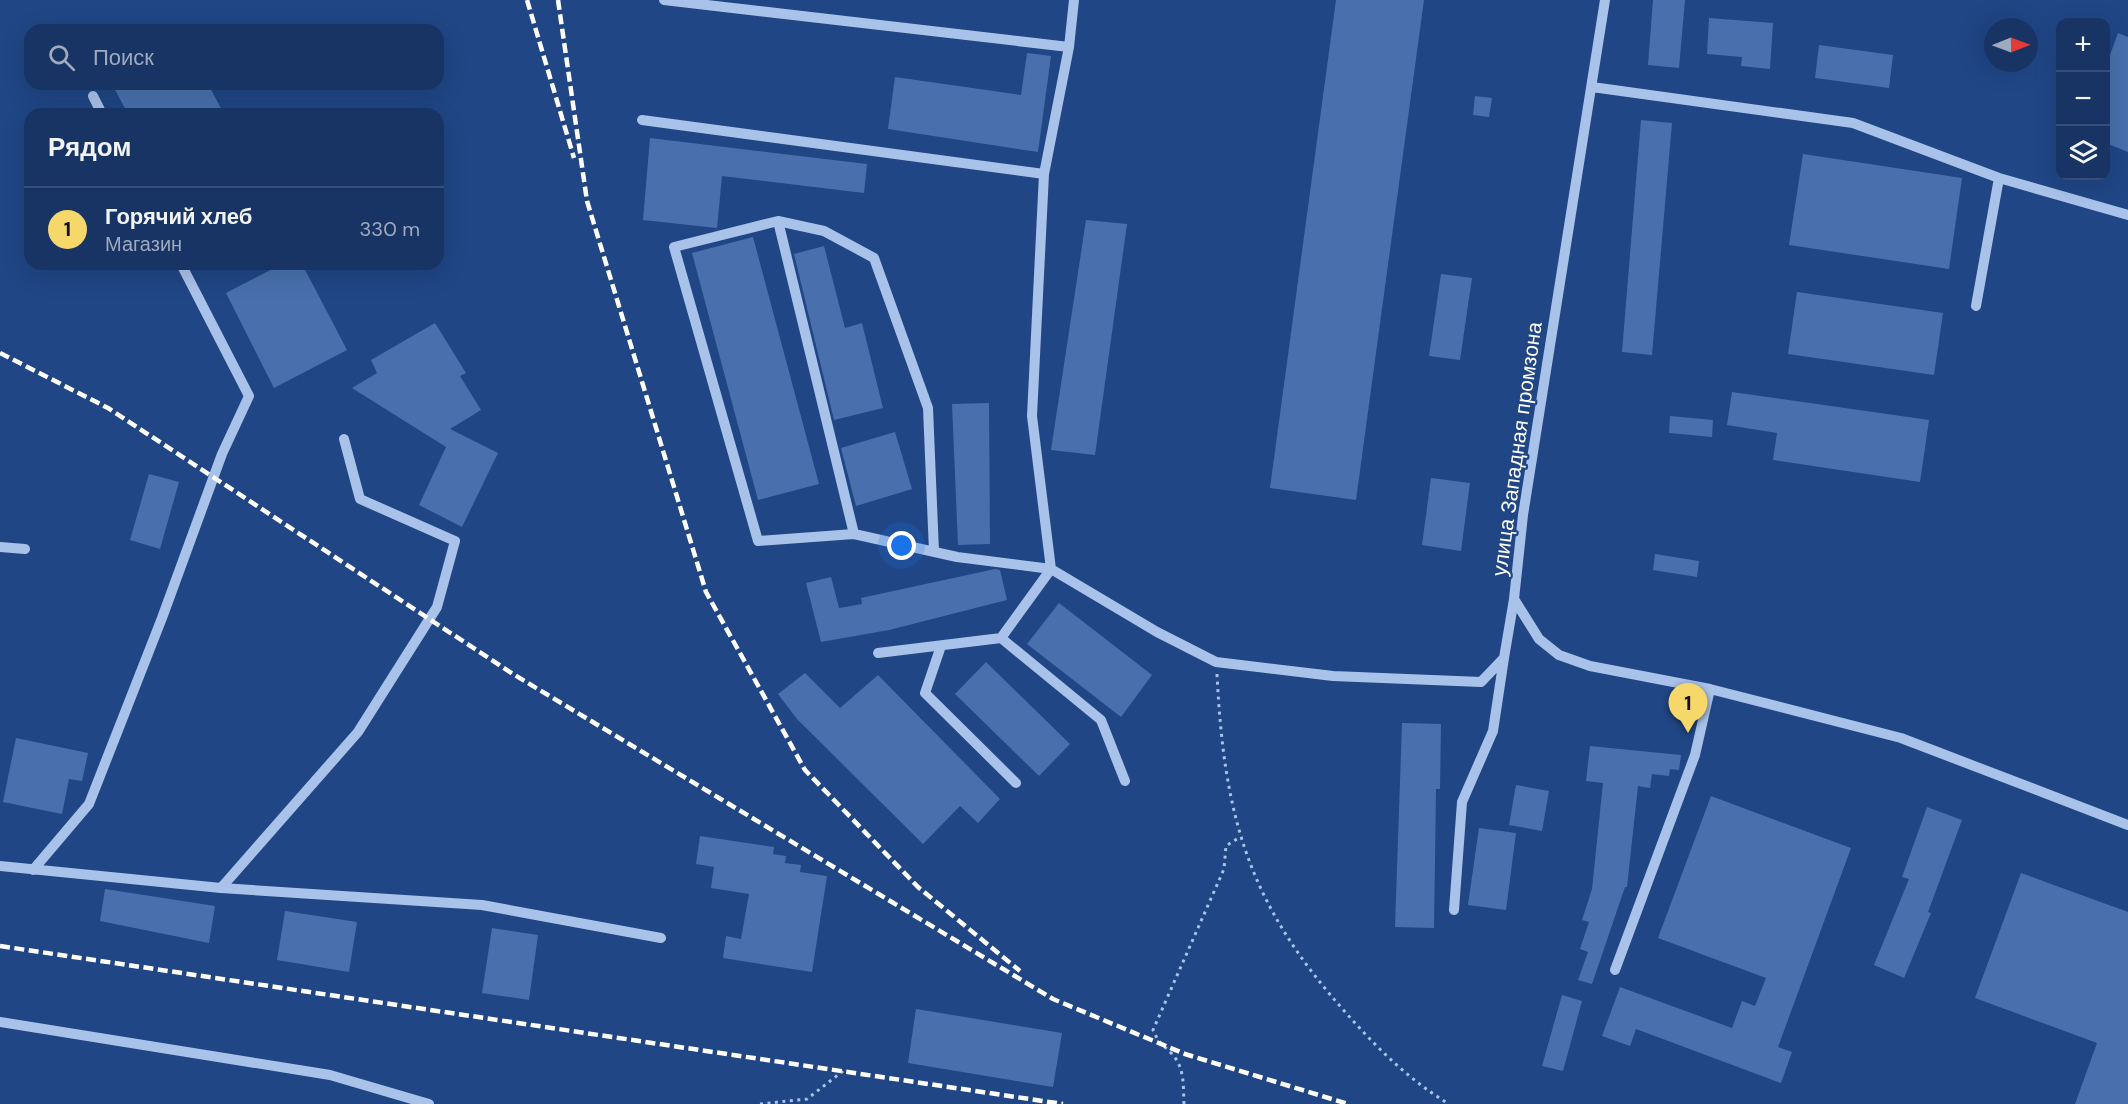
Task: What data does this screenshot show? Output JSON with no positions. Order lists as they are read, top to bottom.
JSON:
{
  "streets": {
    "street": ["улица Западная промзона"]
  },
  "north": "right",
  "page": {
    "map_buttons": ["+", "−"],
    "search": "Поиск",
    "heading": "Рядом",
    "list": [
      {
        "mark": "1",
        "name": "Горячий хлеб",
        "note": "Магазин",
        "value": "330 m"
      }
    ],
    "pins": "1"
  }
}
